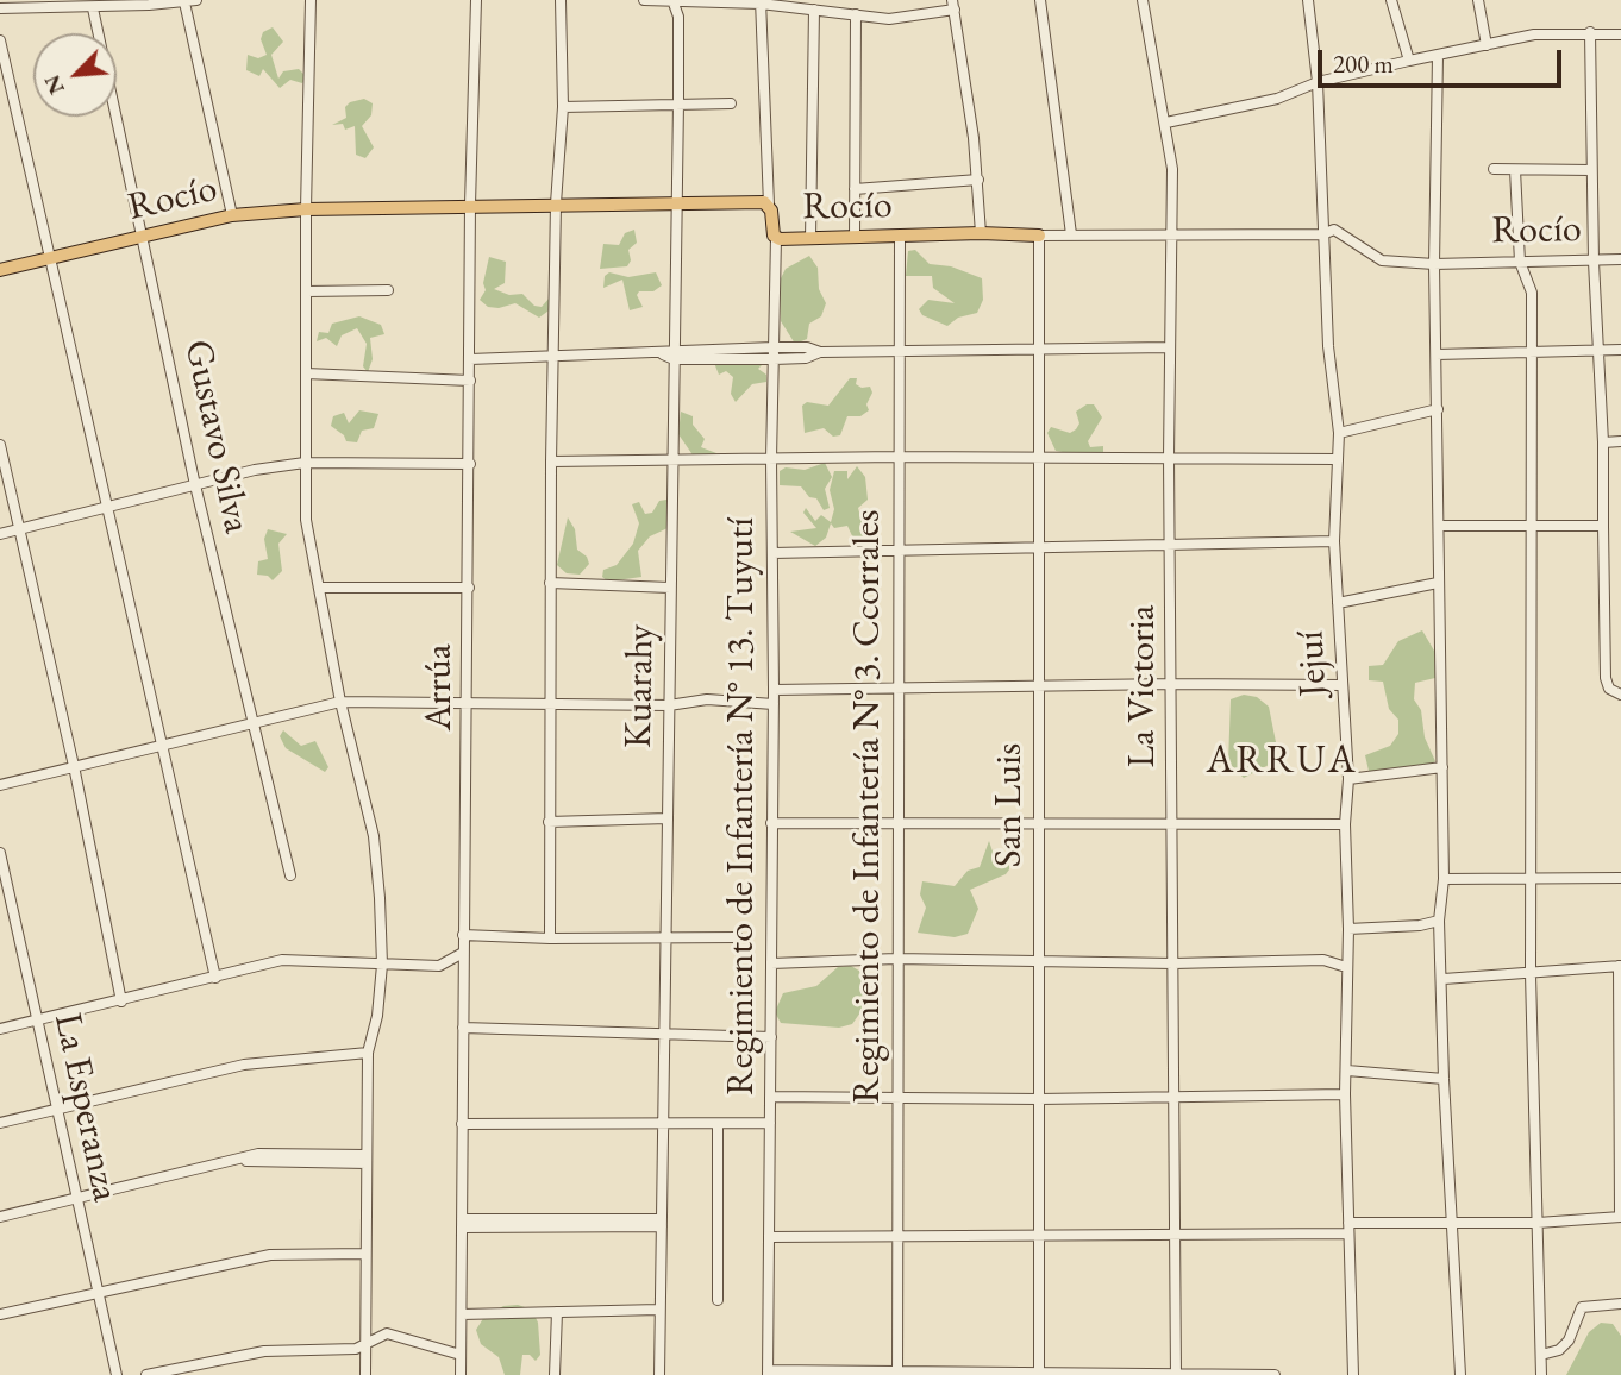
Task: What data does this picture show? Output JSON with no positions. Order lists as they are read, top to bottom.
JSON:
{
  "streets": {
    "main road": ["Rocío"],
    "street": [
      "Gustavo Silva",
      "Jejuí",
      "Kuarahy",
      "La Victoria",
      "Arrúa",
      "San Luis",
      "Regimiento de Infantería N° 13. Tuyutí",
      "Regimiento de Infantería N° 3. Ccorrales",
      "La Esperanza"
    ]
  },
  "crossings": [
    ["Rocío", "Gustavo Silva"],
    ["Rocío", "Jejuí"],
    ["Rocío", "Kuarahy"],
    ["Rocío", "La Victoria"],
    ["Rocío", "Arrúa"],
    ["Rocío", "San Luis"],
    ["Rocío", "Regimiento de Infantería N° 13. Tuyutí"],
    ["Rocío", "Regimiento de Infantería N° 3. Ccorrales"]
  ],
  "districts": ["ARRUA"],
  "scale_bar": "200 m",
  "north": "bottom left"
}
